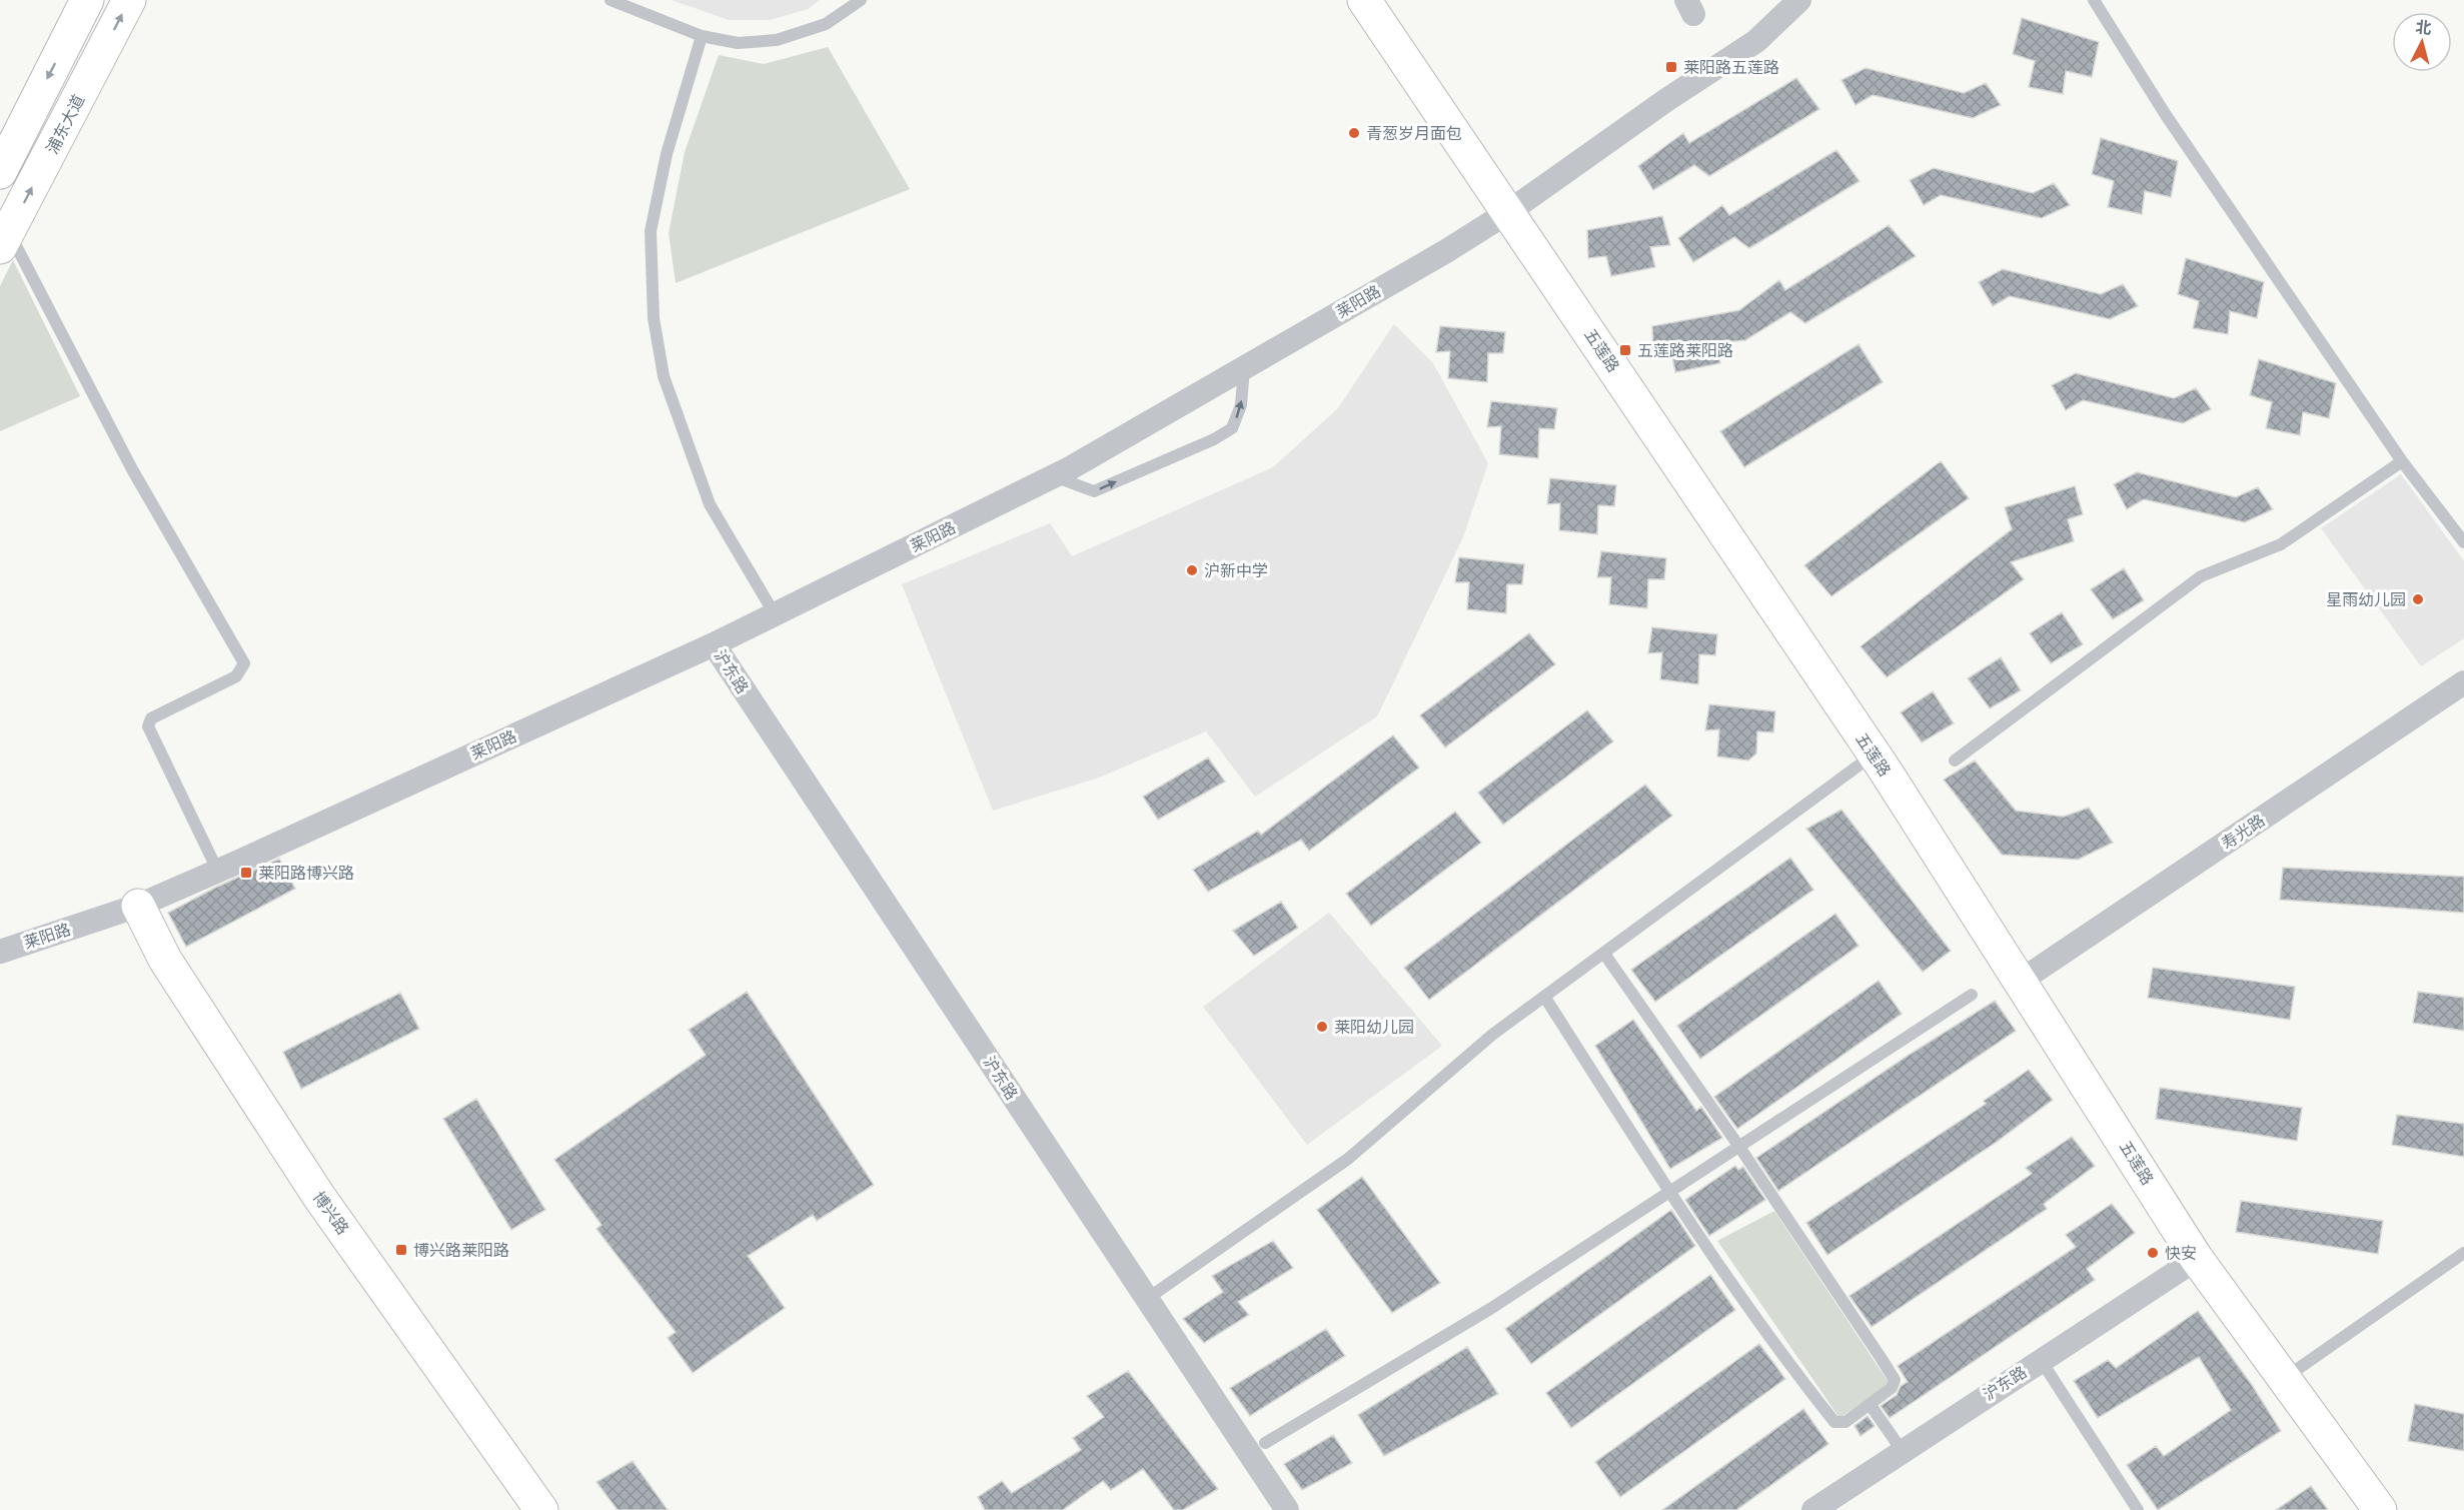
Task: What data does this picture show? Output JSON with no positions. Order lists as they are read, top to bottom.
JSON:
{
  "streets": {
    "street": [
      "浦东大道",
      "莱阳路",
      "五莲路",
      "沪东路",
      "寿光路",
      "博兴路"
    ]
  },
  "crossings": [
    ["莱阳路", "五莲路"],
    ["莱阳路", "沪东路"],
    ["莱阳路", "博兴路"],
    ["五莲路", "沪东路"],
    ["五莲路", "寿光路"]
  ],
  "places": {
    "transit": [
      "莱阳路五莲路",
      "五莲路莱阳路",
      "莱阳路博兴路",
      "博兴路莱阳路"
    ],
    "other": [
      "青葱岁月面包",
      "沪新中学",
      "星雨幼儿园",
      "莱阳幼儿园",
      "快安"
    ]
  },
  "north": "top"
}
